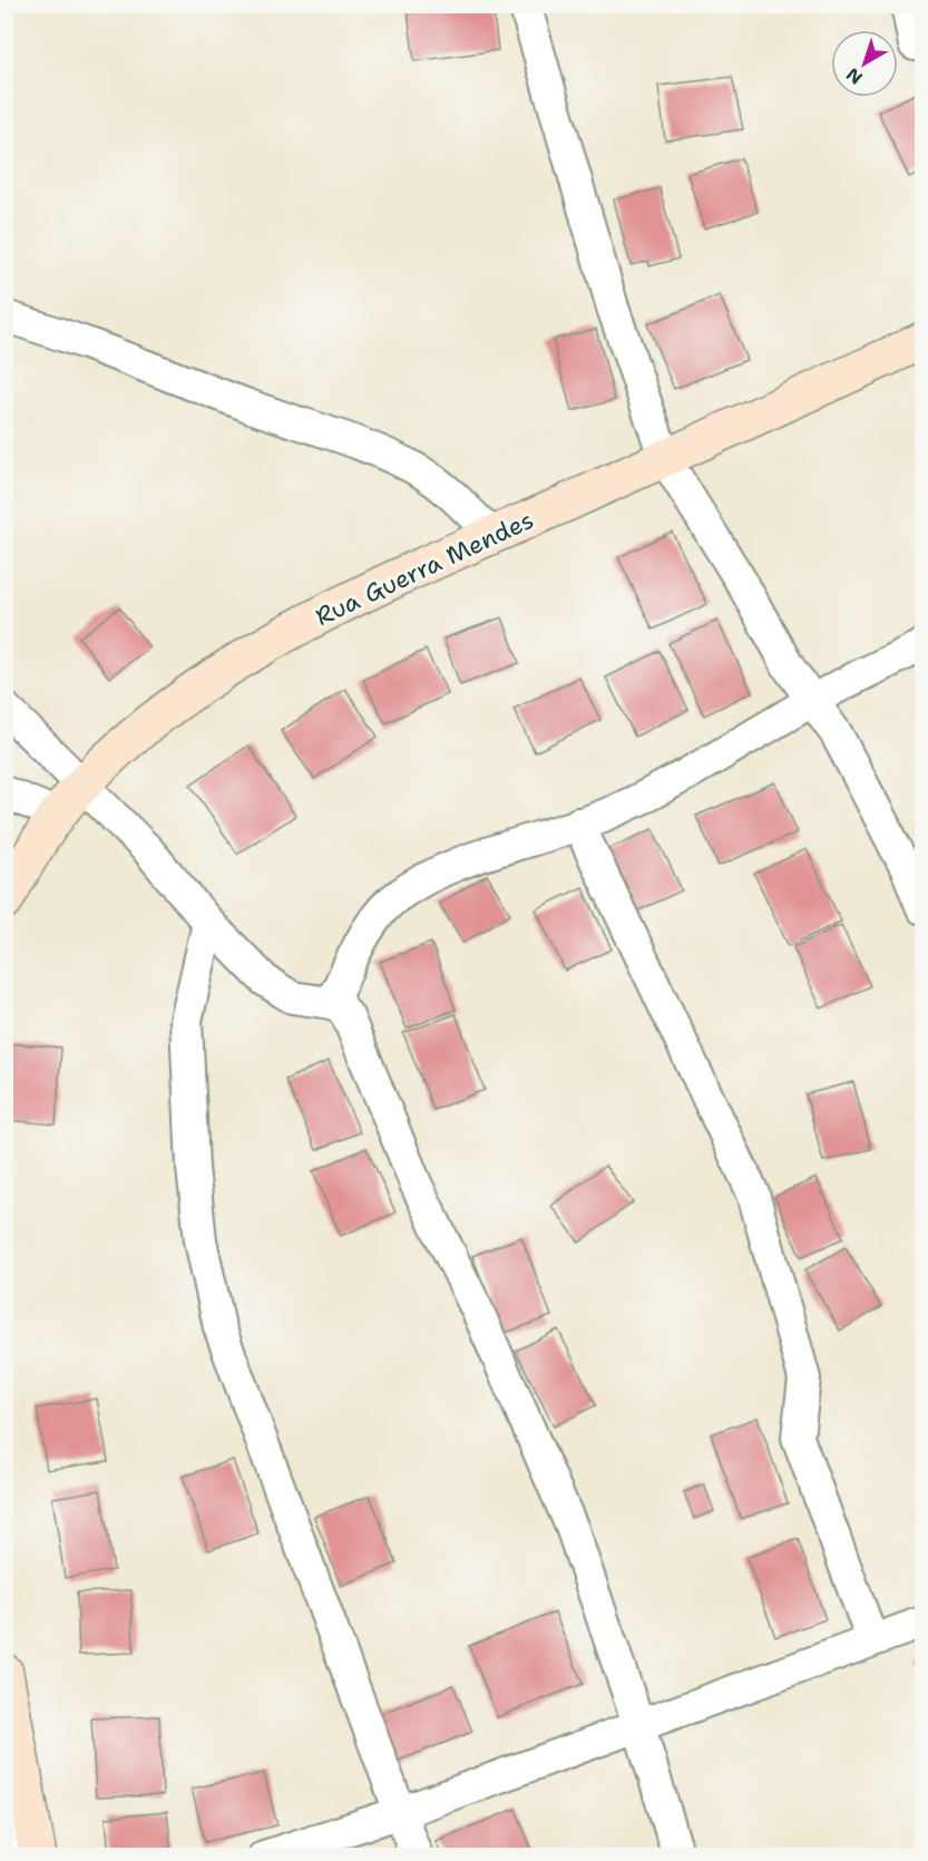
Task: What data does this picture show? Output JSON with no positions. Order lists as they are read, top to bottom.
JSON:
{
  "streets": {
    "street": ["Rua Guerra Mendes"]
  },
  "north": "bottom left"
}
